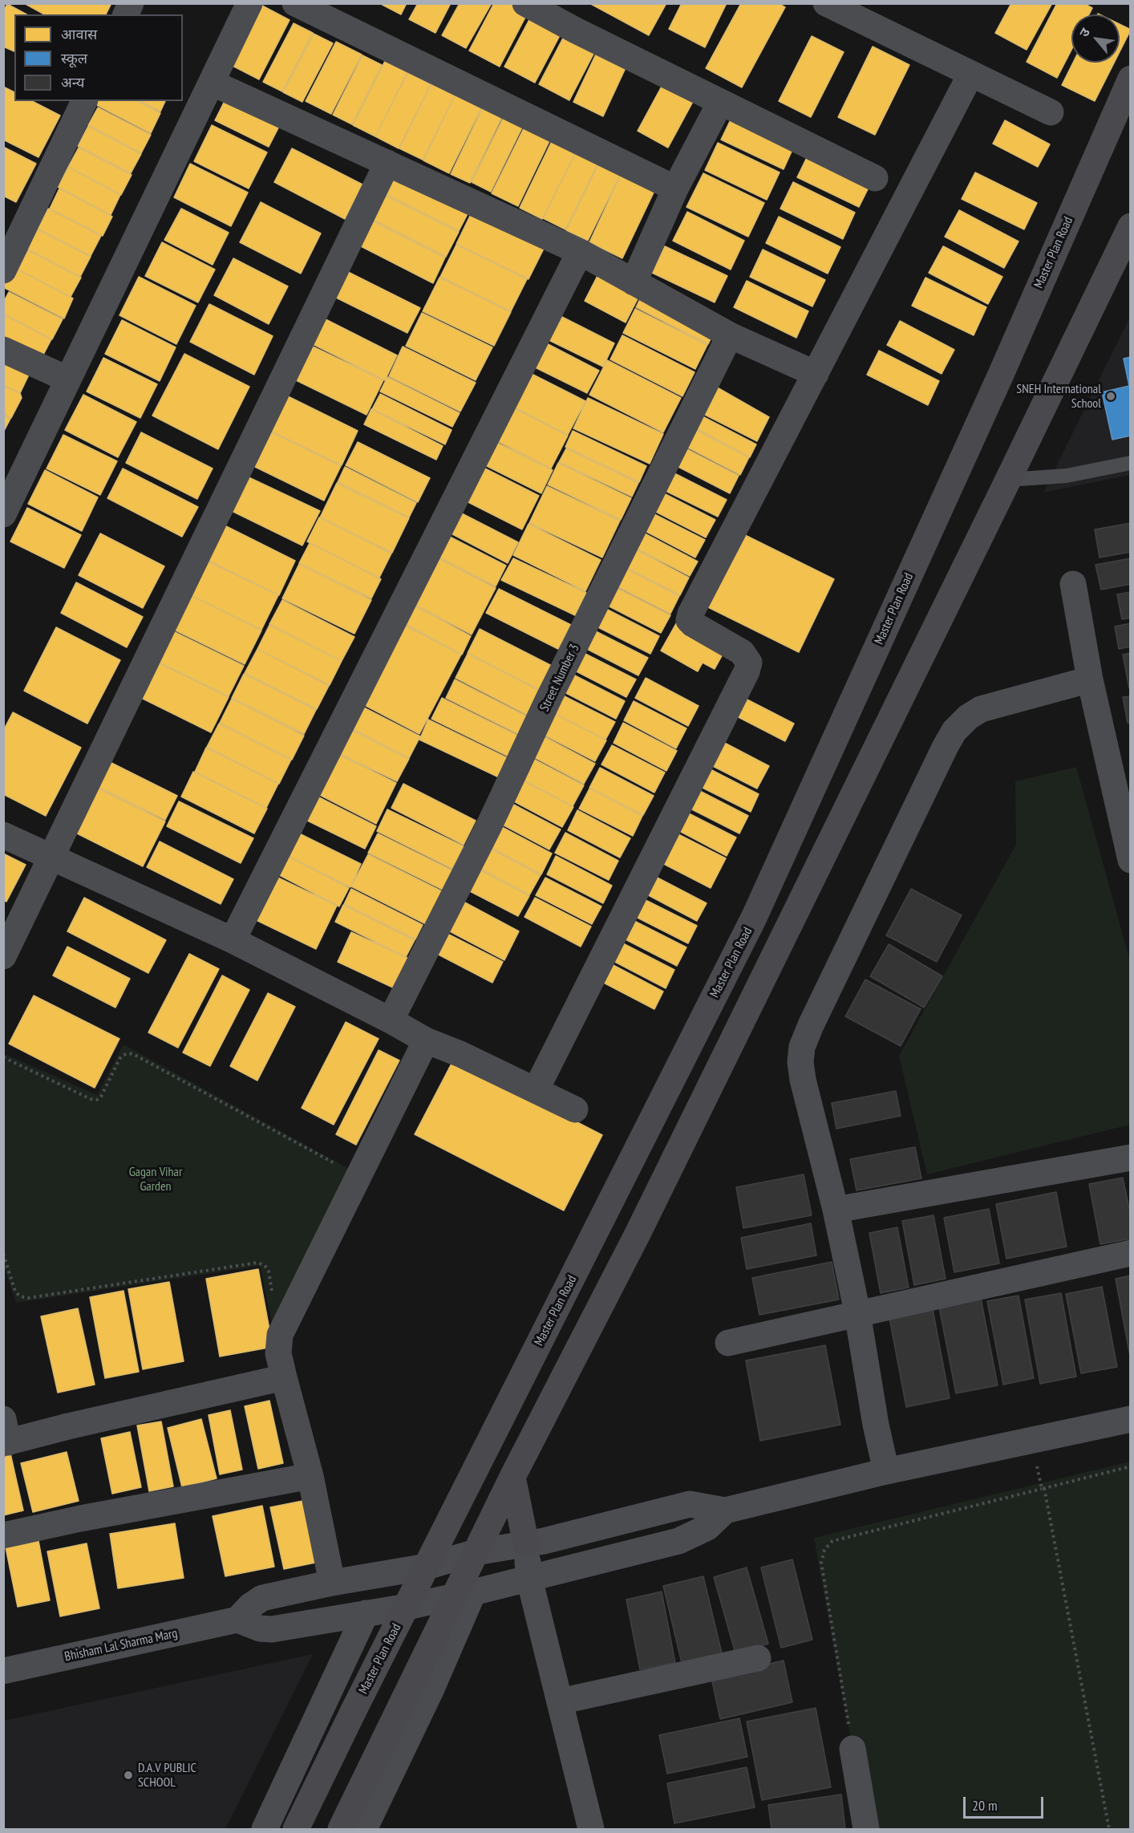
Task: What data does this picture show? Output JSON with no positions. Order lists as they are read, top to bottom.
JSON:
{
  "streets": {
    "main road": ["Master Plan Road"],
    "street": ["Street Number 3", "Bhisham Lal Sharma Marg"]
  },
  "parks": ["Gagan Vihar Garden"],
  "places": ["SNEH International School", "D.A.V PUBLIC SCHOOL"],
  "legend": ["आवास", "स्कूल", "अन्य"],
  "scale_bar": "20 m",
  "north": "top left"
}
